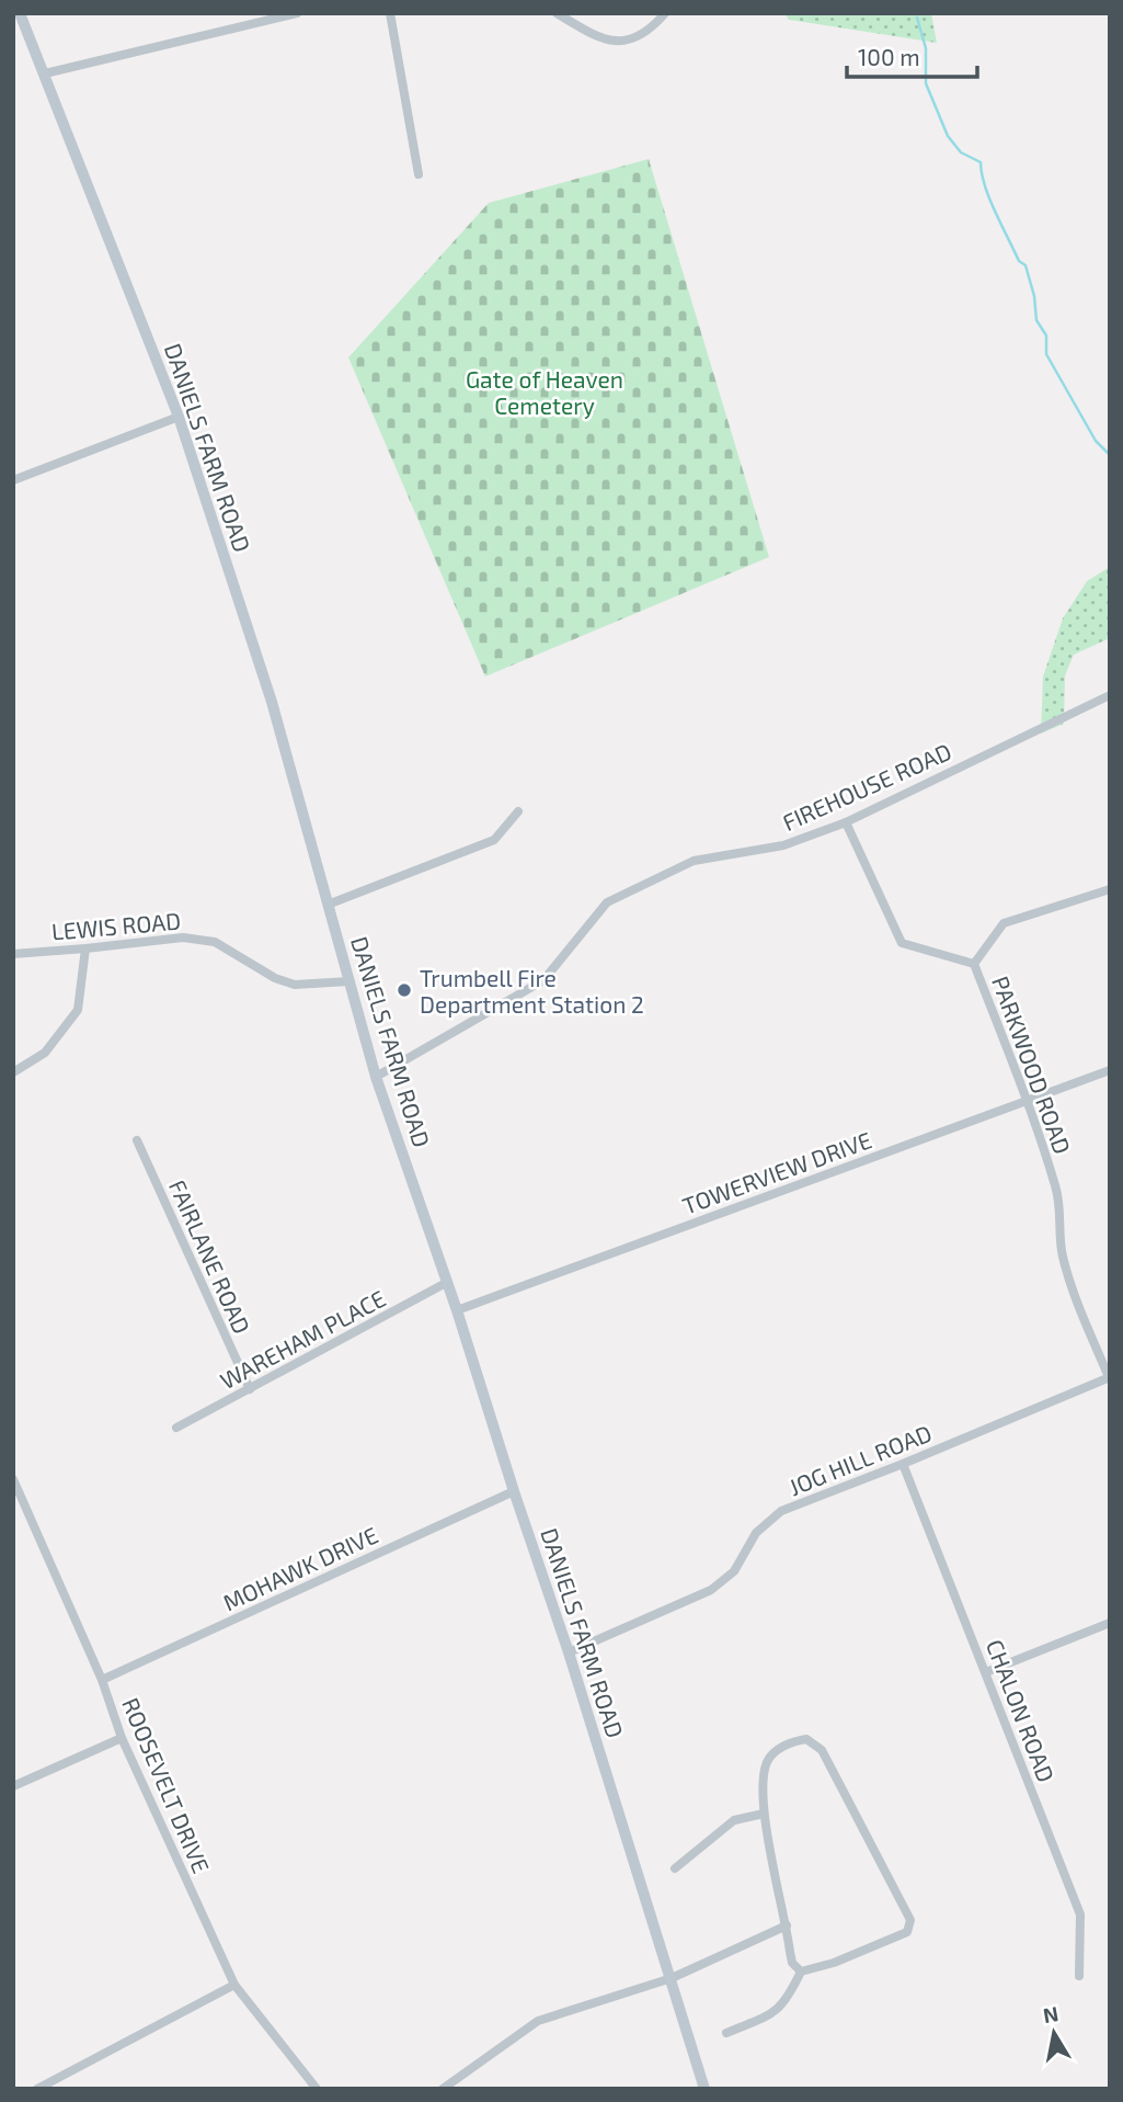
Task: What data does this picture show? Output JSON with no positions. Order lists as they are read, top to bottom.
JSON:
{
  "streets": {
    "main road": ["DANIELS FARM ROAD"],
    "street": [
      "FIREHOUSE ROAD",
      "LEWIS ROAD",
      "PARKWOOD ROAD",
      "TOWERVIEW DRIVE",
      "FAIRLANE ROAD",
      "WAREHAM PLACE",
      "JOG HILL ROAD",
      "MOHAWK DRIVE",
      "CHALON ROAD",
      "ROOSEVELT DRIVE"
    ]
  },
  "crossings": [
    ["DANIELS FARM ROAD", "FIREHOUSE ROAD"],
    ["DANIELS FARM ROAD", "LEWIS ROAD"],
    ["DANIELS FARM ROAD", "TOWERVIEW DRIVE"],
    ["DANIELS FARM ROAD", "WAREHAM PLACE"],
    ["DANIELS FARM ROAD", "JOG HILL ROAD"],
    ["DANIELS FARM ROAD", "MOHAWK DRIVE"],
    ["FIREHOUSE ROAD", "PARKWOOD ROAD"],
    ["PARKWOOD ROAD", "TOWERVIEW DRIVE"],
    ["PARKWOOD ROAD", "JOG HILL ROAD"],
    ["FAIRLANE ROAD", "WAREHAM PLACE"],
    ["JOG HILL ROAD", "CHALON ROAD"],
    ["MOHAWK DRIVE", "ROOSEVELT DRIVE"]
  ],
  "parks": ["Gate of Heaven Cemetery"],
  "places": ["Trumbell Fire Department Station 2"],
  "scale_bar": "100 m",
  "north": "top"
}
